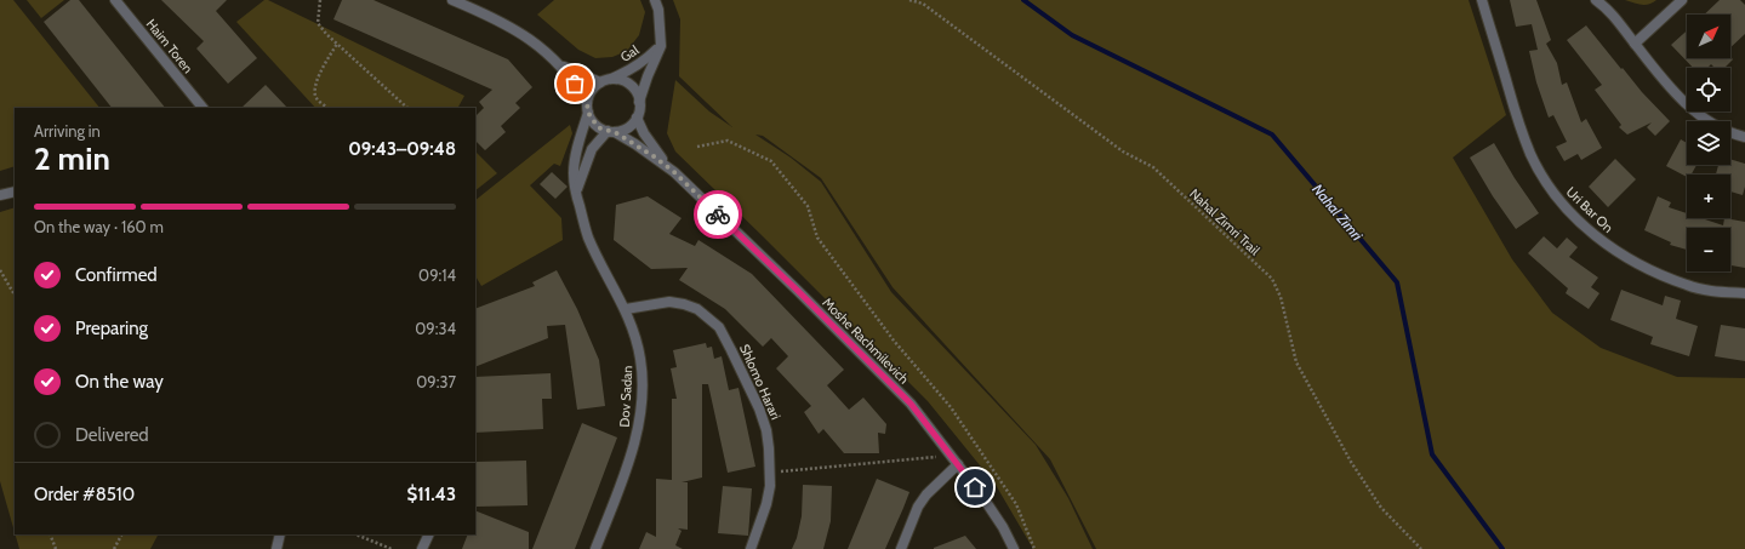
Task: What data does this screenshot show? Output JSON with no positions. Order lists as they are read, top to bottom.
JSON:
{
  "streets": {
    "street": [
      "Haim Toren",
      "Gal",
      "Uri Bar On",
      "Moshe Rachmilevich",
      "Shlomo Harari",
      "Dov Sadan"
    ],
    "path": ["Nahal Zimri Trail"]
  },
  "crossings": [
    ["Gal", "Moshe Rachmilevich"],
    ["Gal", "Dov Sadan"],
    ["Moshe Rachmilevich", "Dov Sadan"],
    ["Shlomo Harari", "Dov Sadan"]
  ],
  "water": ["Nahal Zimri"],
  "north": "top right",
  "page": {
    "map_buttons": ["+", "−"],
    "heading": ["2 min", "Arriving in", "09:43–09:48"],
    "panel": ["Order #8510", "$11.43"],
    "bar": "On the way · 160 m",
    "list": [
      ["Confirmed", "09:14"],
      ["Preparing", "09:34"],
      ["On the way", "09:37"],
      "Delivered"
    ]
  }
}
